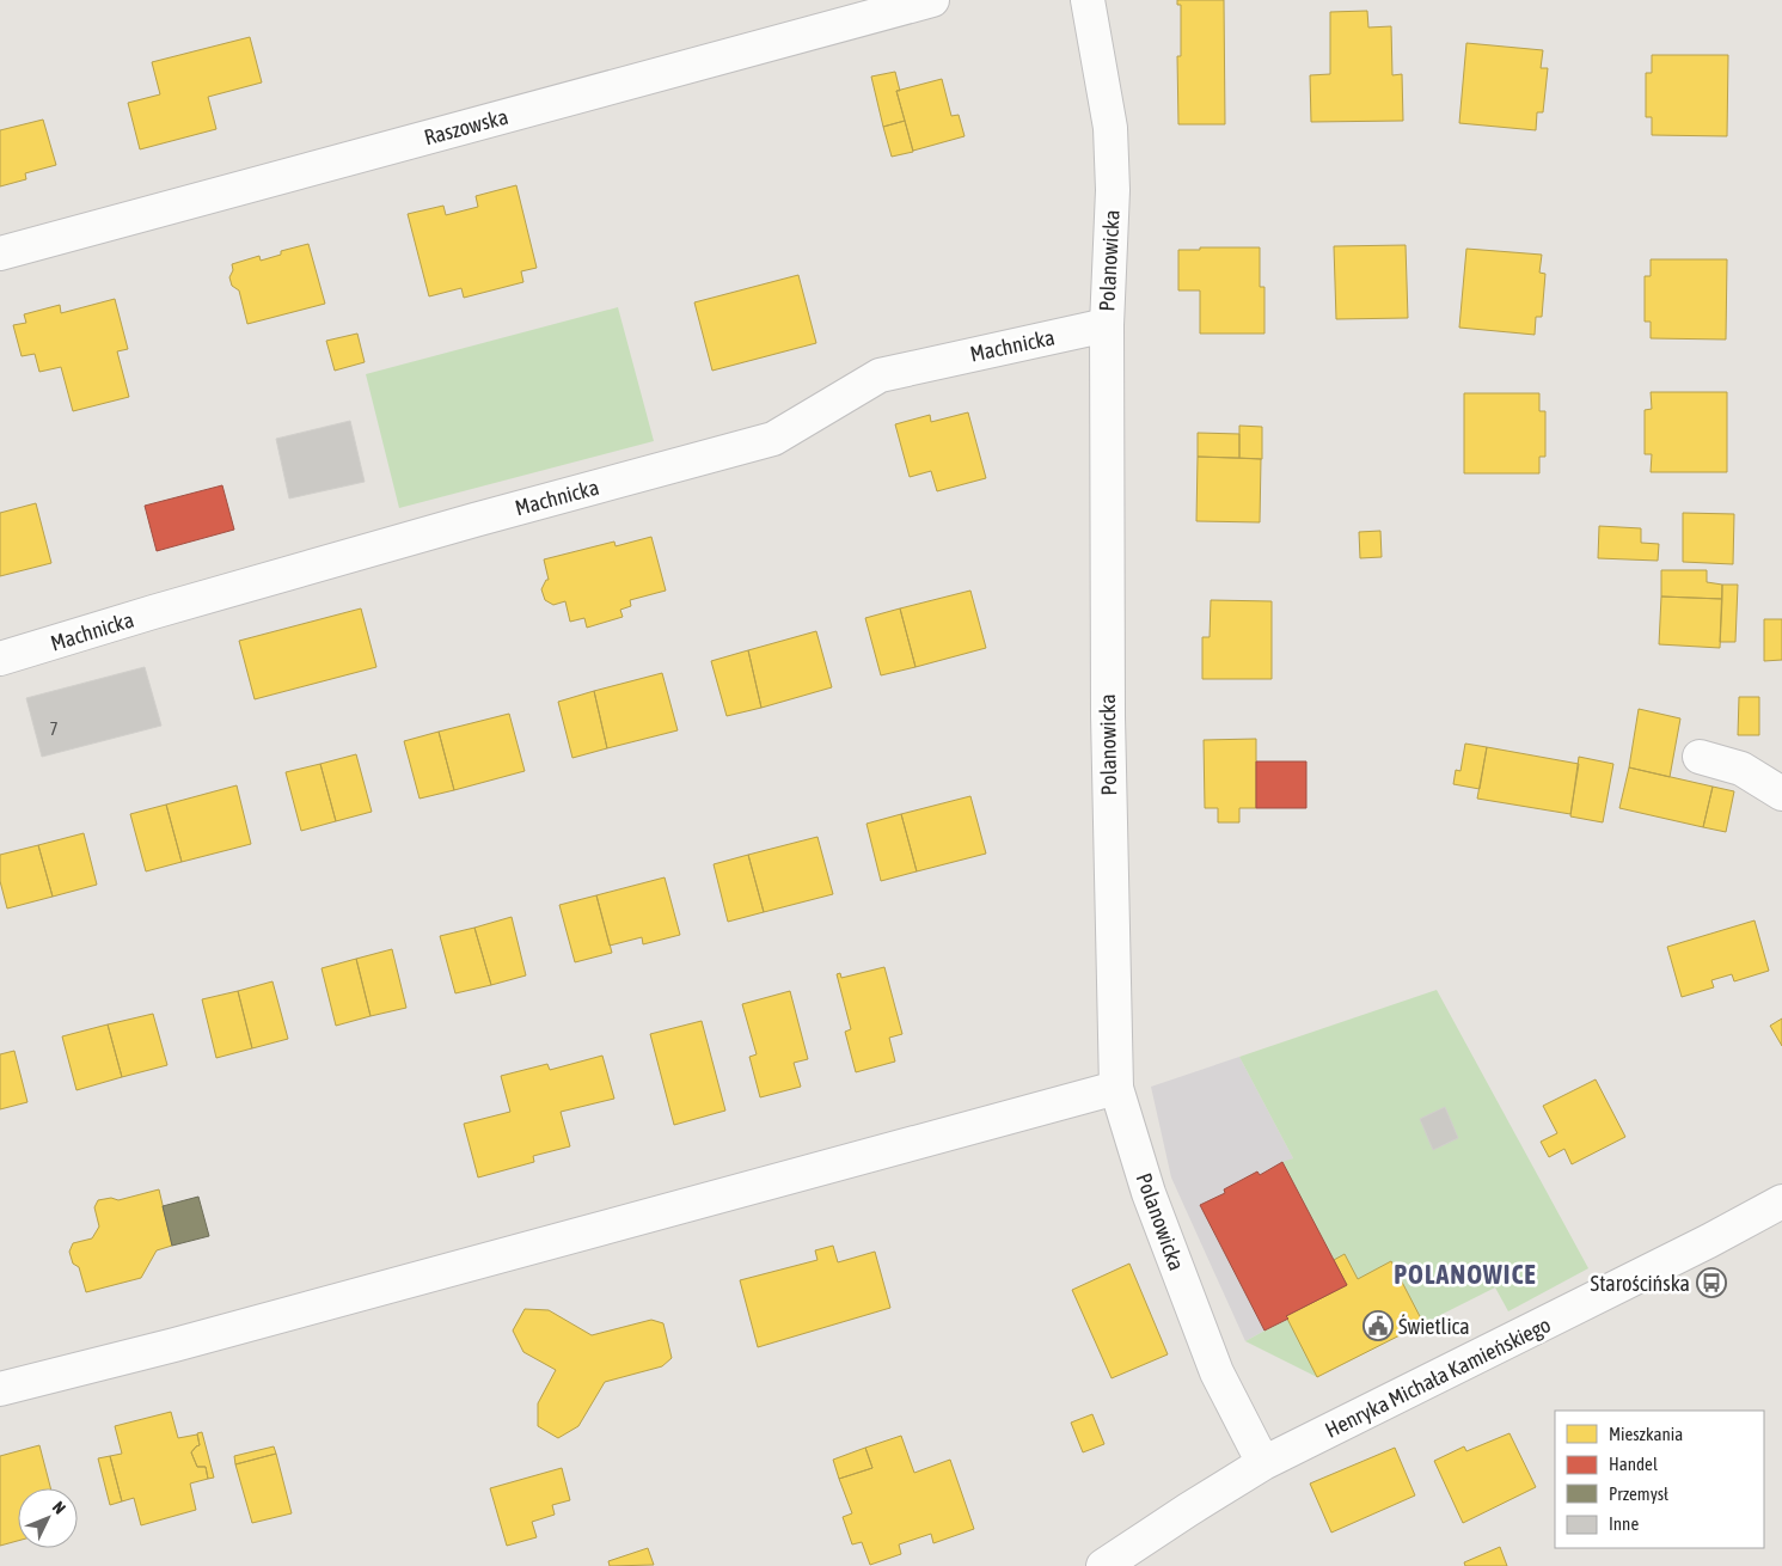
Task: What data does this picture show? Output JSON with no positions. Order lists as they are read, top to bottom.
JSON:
{
  "streets": {
    "street": [
      "Raszowska",
      "Polanowicka",
      "Machnicka",
      "Henryka Michała Kamieńskiego"
    ]
  },
  "crossings": [
    ["Polanowicka", "Machnicka"],
    ["Polanowicka", "Henryka Michała Kamieńskiego"]
  ],
  "districts": ["POLANOWICE"],
  "places": {
    "bus stop": ["Starościńska"],
    "public building": ["Świetlica"]
  },
  "house_numbers": ["7"],
  "legend": [
    "Mieszkania",
    "Handel",
    "Przemysł",
    "Inne"
  ],
  "north": "top right"
}
